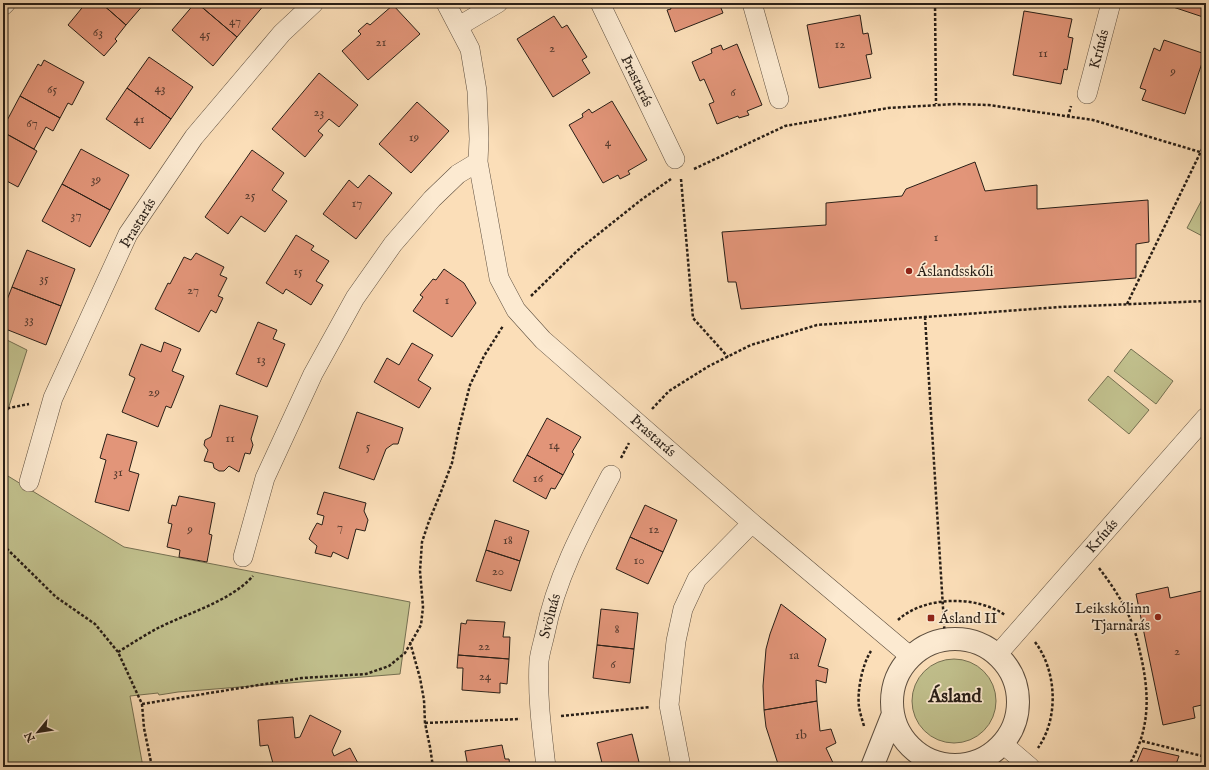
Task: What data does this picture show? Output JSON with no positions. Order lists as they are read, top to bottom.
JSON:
{
  "streets": {
    "street": ["Kríuás", "Þrastarás", "Svöluás"]
  },
  "crossings": [
    ["Kríuás", "Þrastarás"]
  ],
  "districts": ["Ásland"],
  "places": {
    "other": ["Áslandsskóli", "Leikskólinn Tjarnarás"],
    "transit": ["Ásland II"]
  },
  "house_numbers": [
    "47",
    "63",
    "45",
    "21",
    "12",
    "2",
    "11",
    "9",
    "43",
    "65",
    "6",
    "23",
    "41",
    "67",
    "19",
    "4",
    "39",
    "25",
    "17",
    "37",
    "1",
    "15",
    "35",
    "27",
    "1",
    "33",
    "13",
    "29",
    "11",
    "14",
    "5",
    "31",
    "16",
    "7",
    "9",
    "12",
    "18",
    "10",
    "20",
    "8",
    "22",
    "2",
    "1a",
    "6",
    "24",
    "1b"
  ],
  "north": "bottom left"
}
